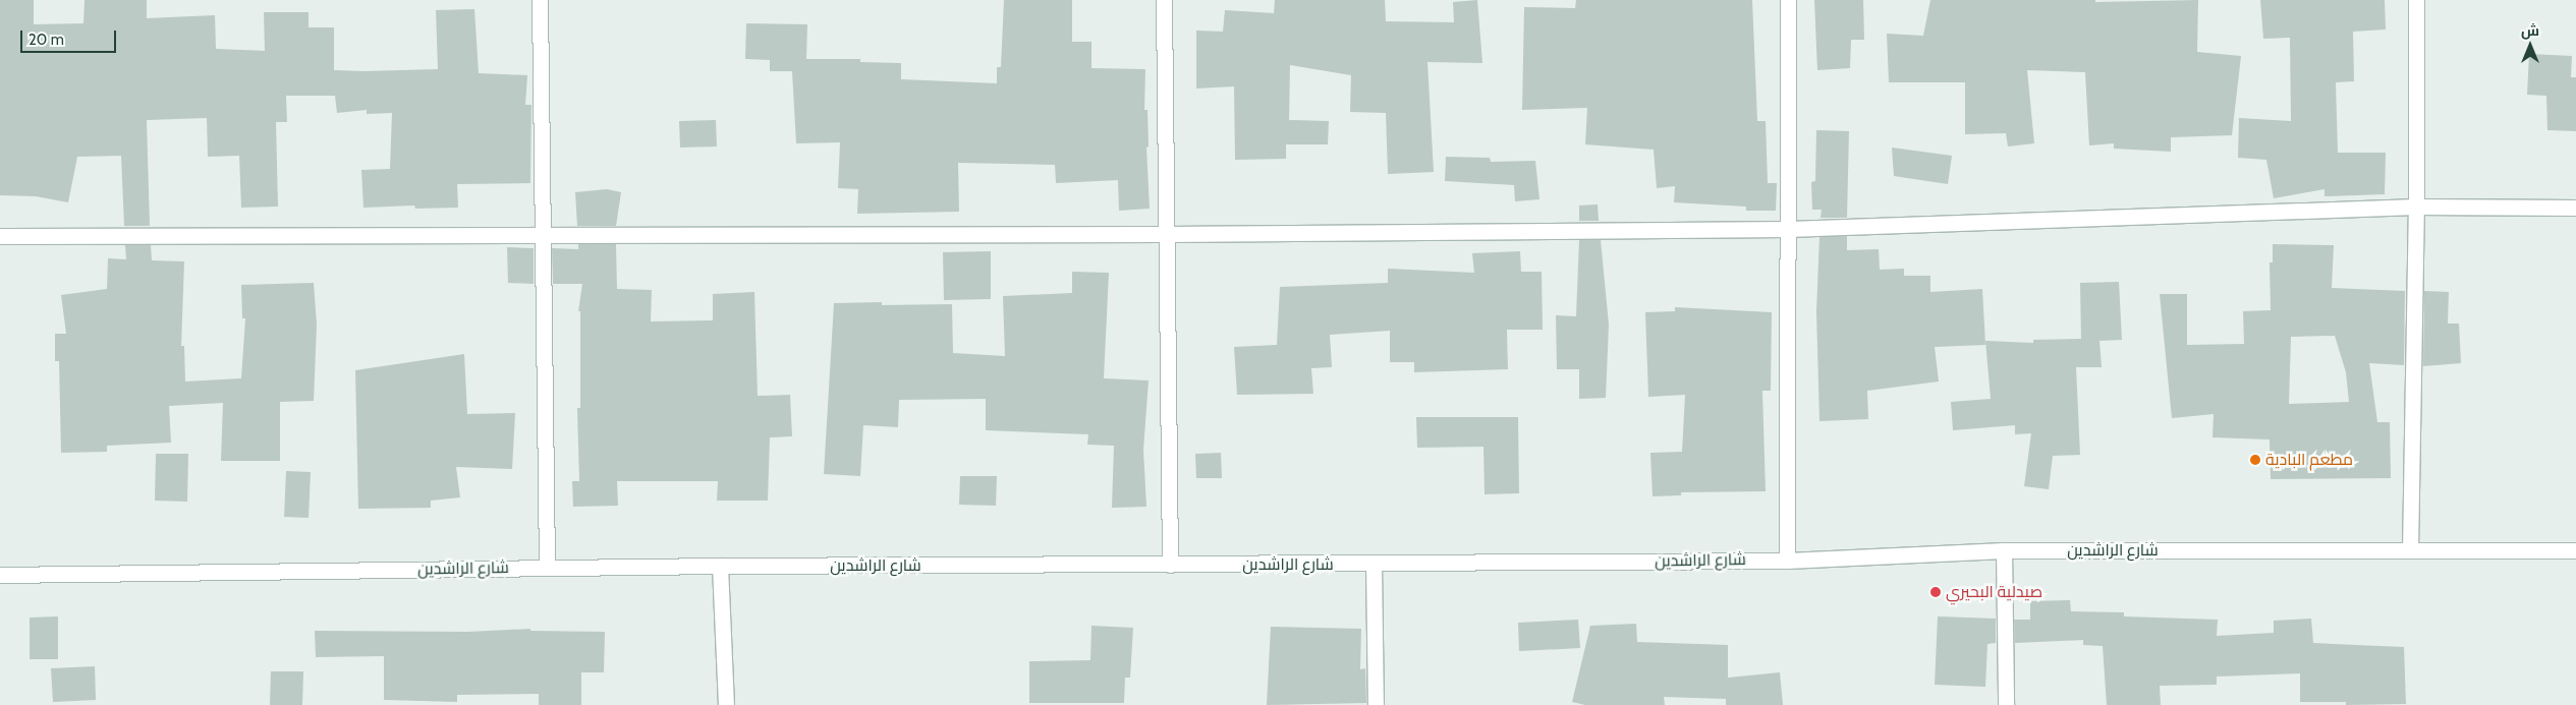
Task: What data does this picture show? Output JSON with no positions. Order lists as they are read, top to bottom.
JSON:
{
  "streets": {
    "street": ["شارع الراشدين"]
  },
  "places": ["مطعم البادية", "صيدلية البحيري"],
  "scale_bar": "20 m",
  "north": "top"
}
